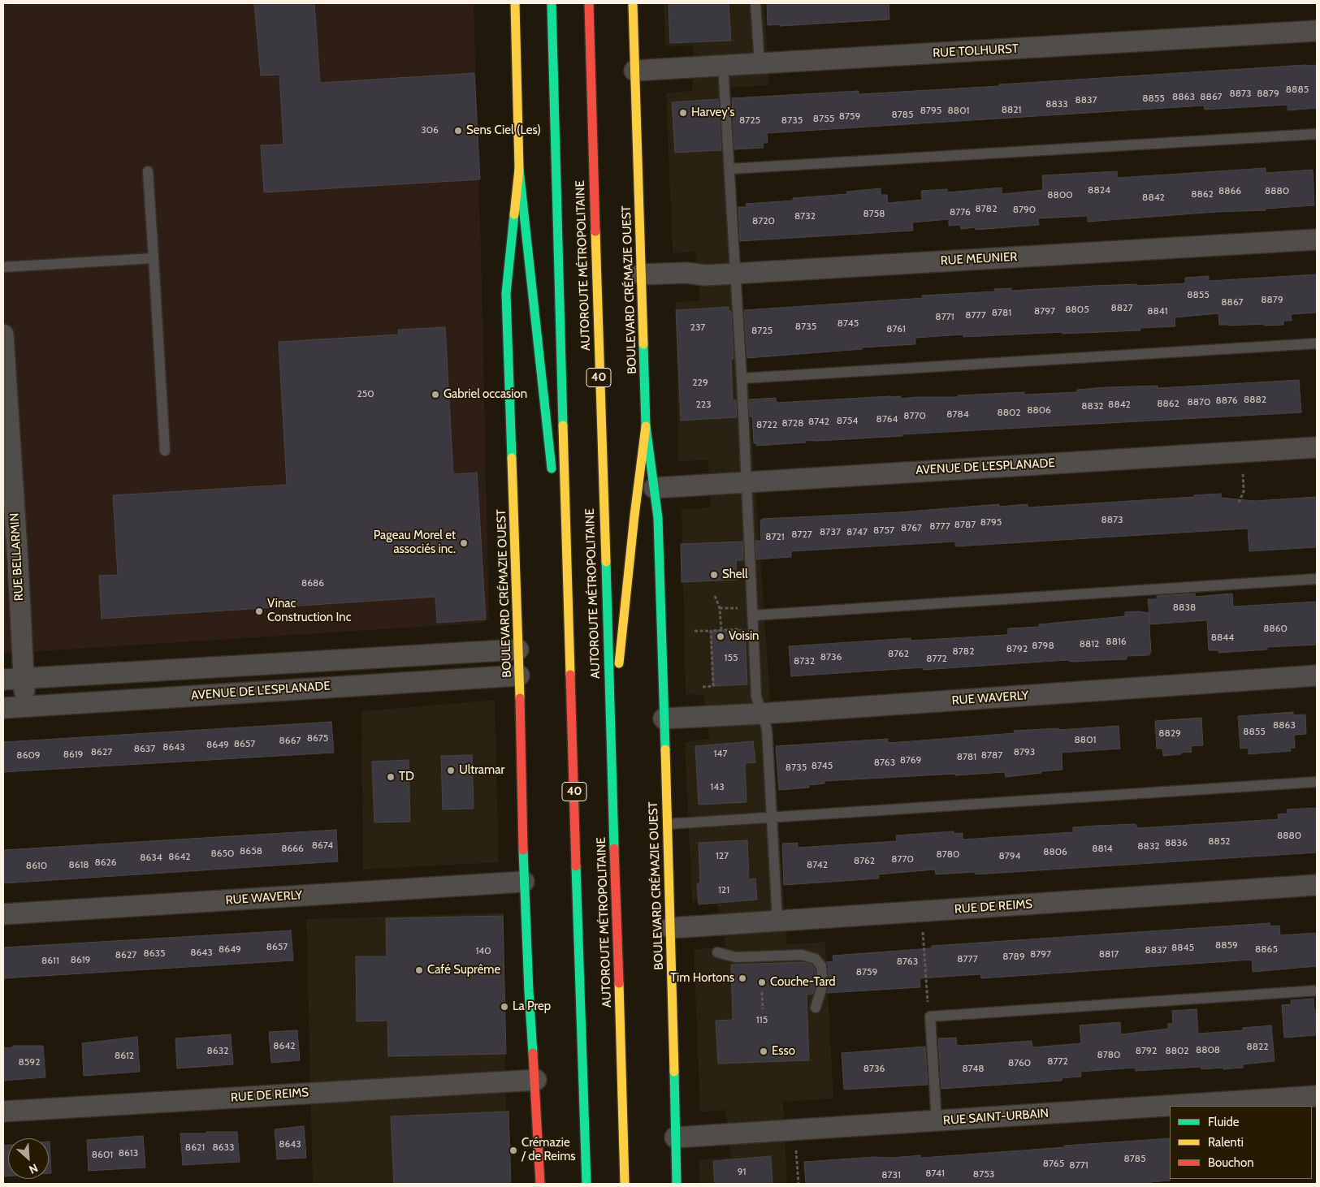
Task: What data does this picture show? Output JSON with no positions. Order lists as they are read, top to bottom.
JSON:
{
  "streets": {
    "main road": ["AUTOROUTE MÉTROPOLITAINE", "BOULEVARD CRÉMAZIE OUEST", "40"],
    "street": [
      "RUE TOLHURST",
      "RUE MEUNIER",
      "AVENUE DE L'ESPLANADE",
      "RUE BELLARMIN",
      "RUE WAVERLY",
      "RUE DE REIMS",
      "RUE SAINT-URBAIN"
    ]
  },
  "crossings": [
    ["RUE TOLHURST", "BOULEVARD CRÉMAZIE OUEST"],
    ["RUE MEUNIER", "BOULEVARD CRÉMAZIE OUEST"],
    ["BOULEVARD CRÉMAZIE OUEST", "AVENUE DE L'ESPLANADE"],
    ["BOULEVARD CRÉMAZIE OUEST", "RUE WAVERLY"],
    ["BOULEVARD CRÉMAZIE OUEST", "RUE DE REIMS"],
    ["BOULEVARD CRÉMAZIE OUEST", "RUE SAINT-URBAIN"],
    ["AVENUE DE L'ESPLANADE", "RUE BELLARMIN"]
  ],
  "places": [
    "Harvey's",
    "Sens Ciel (Les)",
    "Gabriel occasion",
    "Pageau Morel et associés inc.",
    "Shell",
    "Vinac Construction Inc",
    "Voisin",
    "Ultramar",
    "TD",
    "Café Suprême",
    "Tim Hortons",
    "Couche-Tard",
    "La Prep",
    "Esso",
    "Crémazie / de Reims"
  ],
  "house_numbers": [
    "8885",
    "8873",
    "8879",
    "8863",
    "8867",
    "8855",
    "8837",
    "8833",
    "8821",
    "8795",
    "8801",
    "8785",
    "8759",
    "8755",
    "8725",
    "8735",
    "306",
    "8824",
    "8866",
    "8880",
    "8862",
    "8800",
    "8842",
    "8782",
    "8790",
    "8776",
    "8758",
    "8732",
    "8720",
    "8855",
    "8879",
    "8867",
    "8827",
    "8805",
    "8797",
    "8841",
    "8781",
    "8777",
    "8771",
    "8745",
    "8735",
    "237",
    "8761",
    "8725",
    "229",
    "250",
    "8882",
    "8876",
    "8870",
    "8862",
    "223",
    "8842",
    "8832",
    "8806",
    "8802",
    "8784",
    "8770",
    "8764",
    "8754",
    "8742",
    "8728",
    "8722",
    "8873",
    "8795",
    "8787",
    "8777",
    "8767",
    "8757",
    "8737",
    "8747",
    "8727",
    "8721",
    "8686",
    "8838",
    "8860",
    "8844",
    "8816",
    "8812",
    "8798",
    "8792",
    "8782",
    "8762",
    "8736",
    "155",
    "8772",
    "8732",
    "8863",
    "8855",
    "8829",
    "8675",
    "8801",
    "8667",
    "8657",
    "8649",
    "8643",
    "8637",
    "8627",
    "8793",
    "147",
    "8619",
    "8609",
    "8787",
    "8781",
    "8769",
    "8763",
    "8745",
    "8735",
    "143",
    "8880",
    "8852",
    "8836",
    "8674",
    "8832",
    "8666",
    "8814",
    "8658",
    "8806",
    "8650",
    "8780",
    "127",
    "8794",
    "8642",
    "8634",
    "8770",
    "8762",
    "8626",
    "8618",
    "8742",
    "8610",
    "121",
    "8859",
    "8657",
    "8845",
    "8649",
    "8865",
    "8837",
    "140",
    "8643",
    "8635",
    "8797",
    "8817",
    "8627",
    "8789",
    "8777",
    "8619",
    "8611",
    "8763",
    "8759",
    "115",
    "8642",
    "8822",
    "8808",
    "8632",
    "8792",
    "8802",
    "8780",
    "8612",
    "8772",
    "8592",
    "8760",
    "8736",
    "8748",
    "8643",
    "8621",
    "8633",
    "8613",
    "8601",
    "8785",
    "8765",
    "8771",
    "91",
    "8741",
    "8753",
    "8731"
  ],
  "legend": ["Fluide", "Ralenti", "Bouchon"],
  "north": "bottom right"
}
